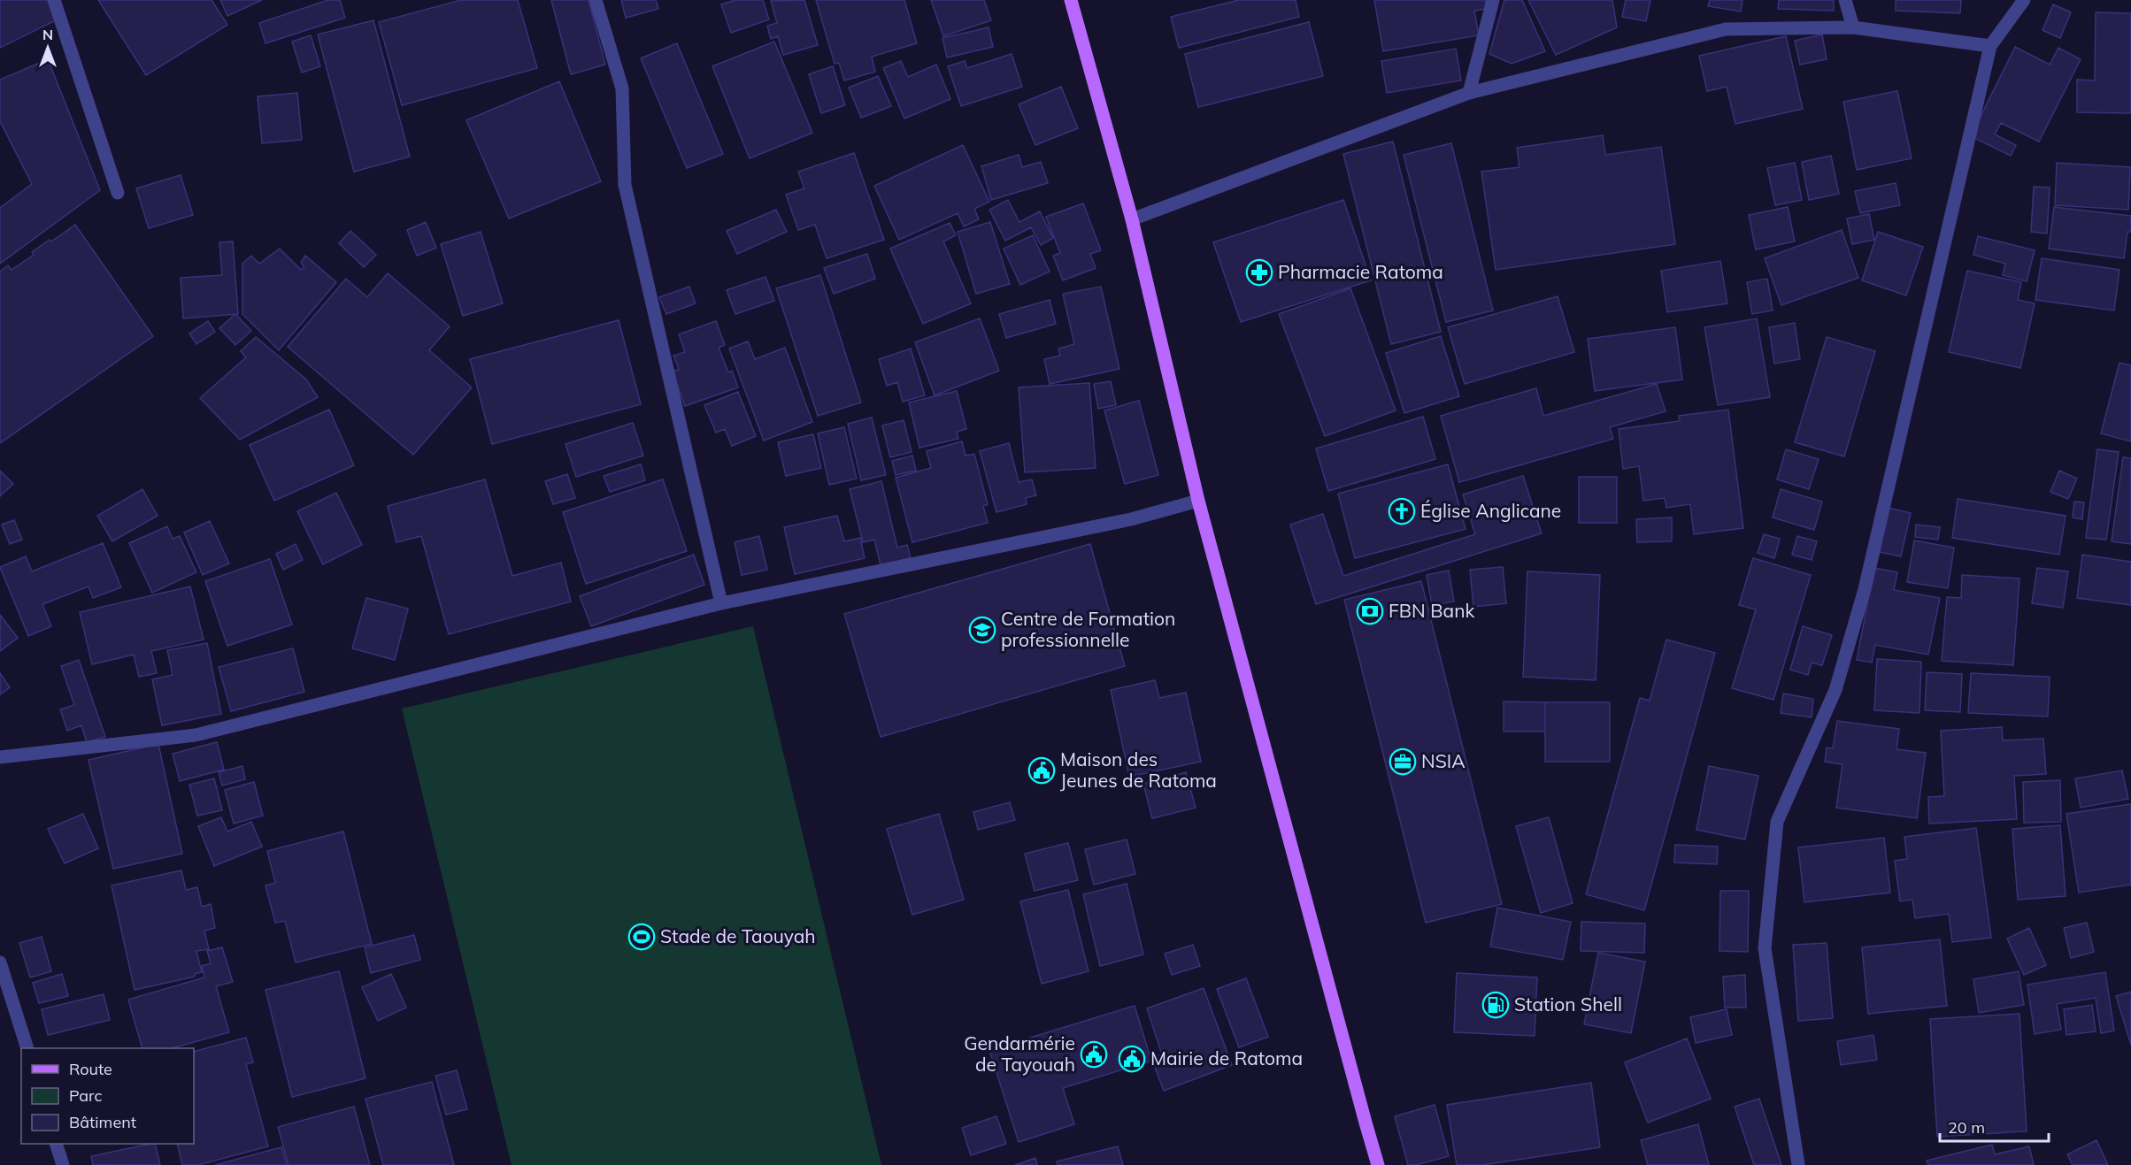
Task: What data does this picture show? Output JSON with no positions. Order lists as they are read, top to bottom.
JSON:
{
  "places": {
    "pharmacy": ["Pharmacie Ratoma"],
    "church": ["Église Anglicane"],
    "bank": ["FBN Bank"],
    "school or university": ["Centre de Formation professionnelle"],
    "office": ["NSIA"],
    "public building": ["Maison des Jeunes de Ratoma", "Gendarmérie de Tayouah", "Mairie de Ratoma"],
    "sports": ["Stade de Taouyah"],
    "fuel station": ["Station Shell"]
  },
  "legend": ["Route", "Parc", "Bâtiment"],
  "scale_bar": "20 m",
  "north": "top"
}
